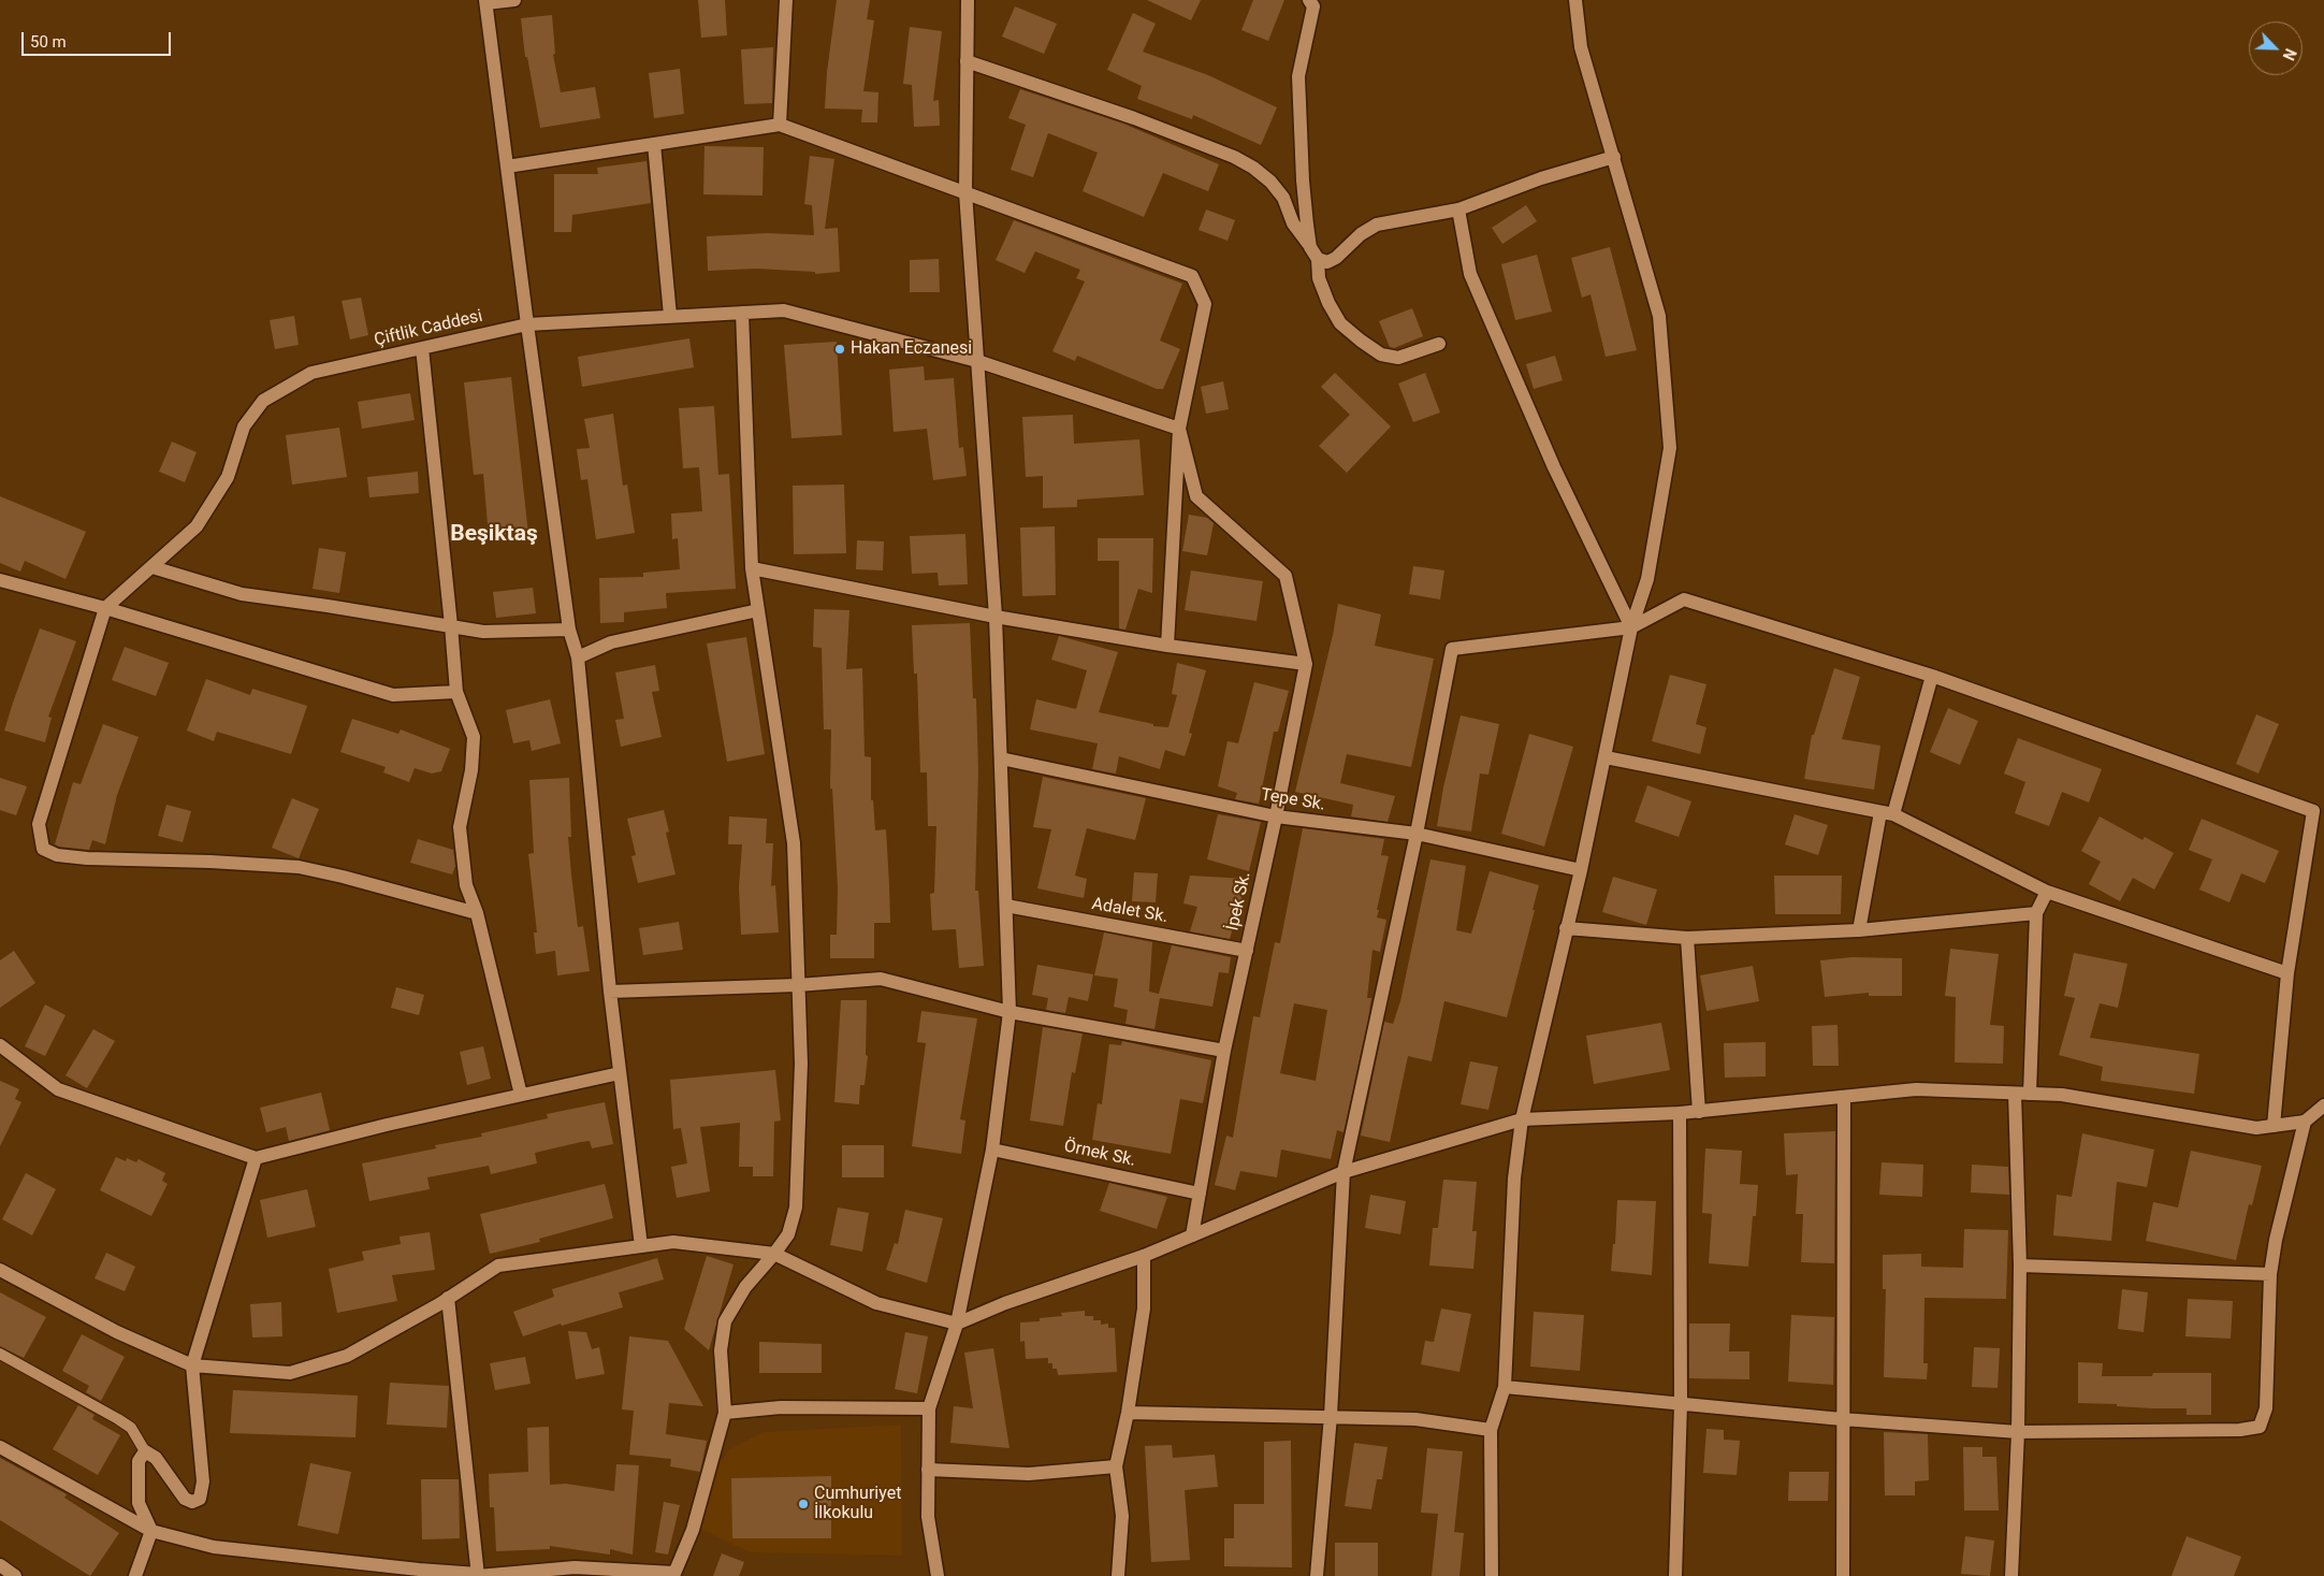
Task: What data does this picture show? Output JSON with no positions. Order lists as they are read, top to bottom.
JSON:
{
  "streets": {
    "street": [
      "Çiftlik Caddesi",
      "Tepe Sk.",
      "İpek Sk.",
      "Adalet Sk.",
      "Örnek Sk."
    ]
  },
  "crossings": [
    ["Çiftlik Caddesi", "İpek Sk."],
    ["Tepe Sk.", "İpek Sk."],
    ["İpek Sk.", "Adalet Sk."],
    ["İpek Sk.", "Örnek Sk."]
  ],
  "districts": ["Beşiktaş"],
  "places": ["Hakan Eczanesi", "Cumhuriyet İlkokulu"],
  "scale_bar": "50 m",
  "north": "bottom right"
}
